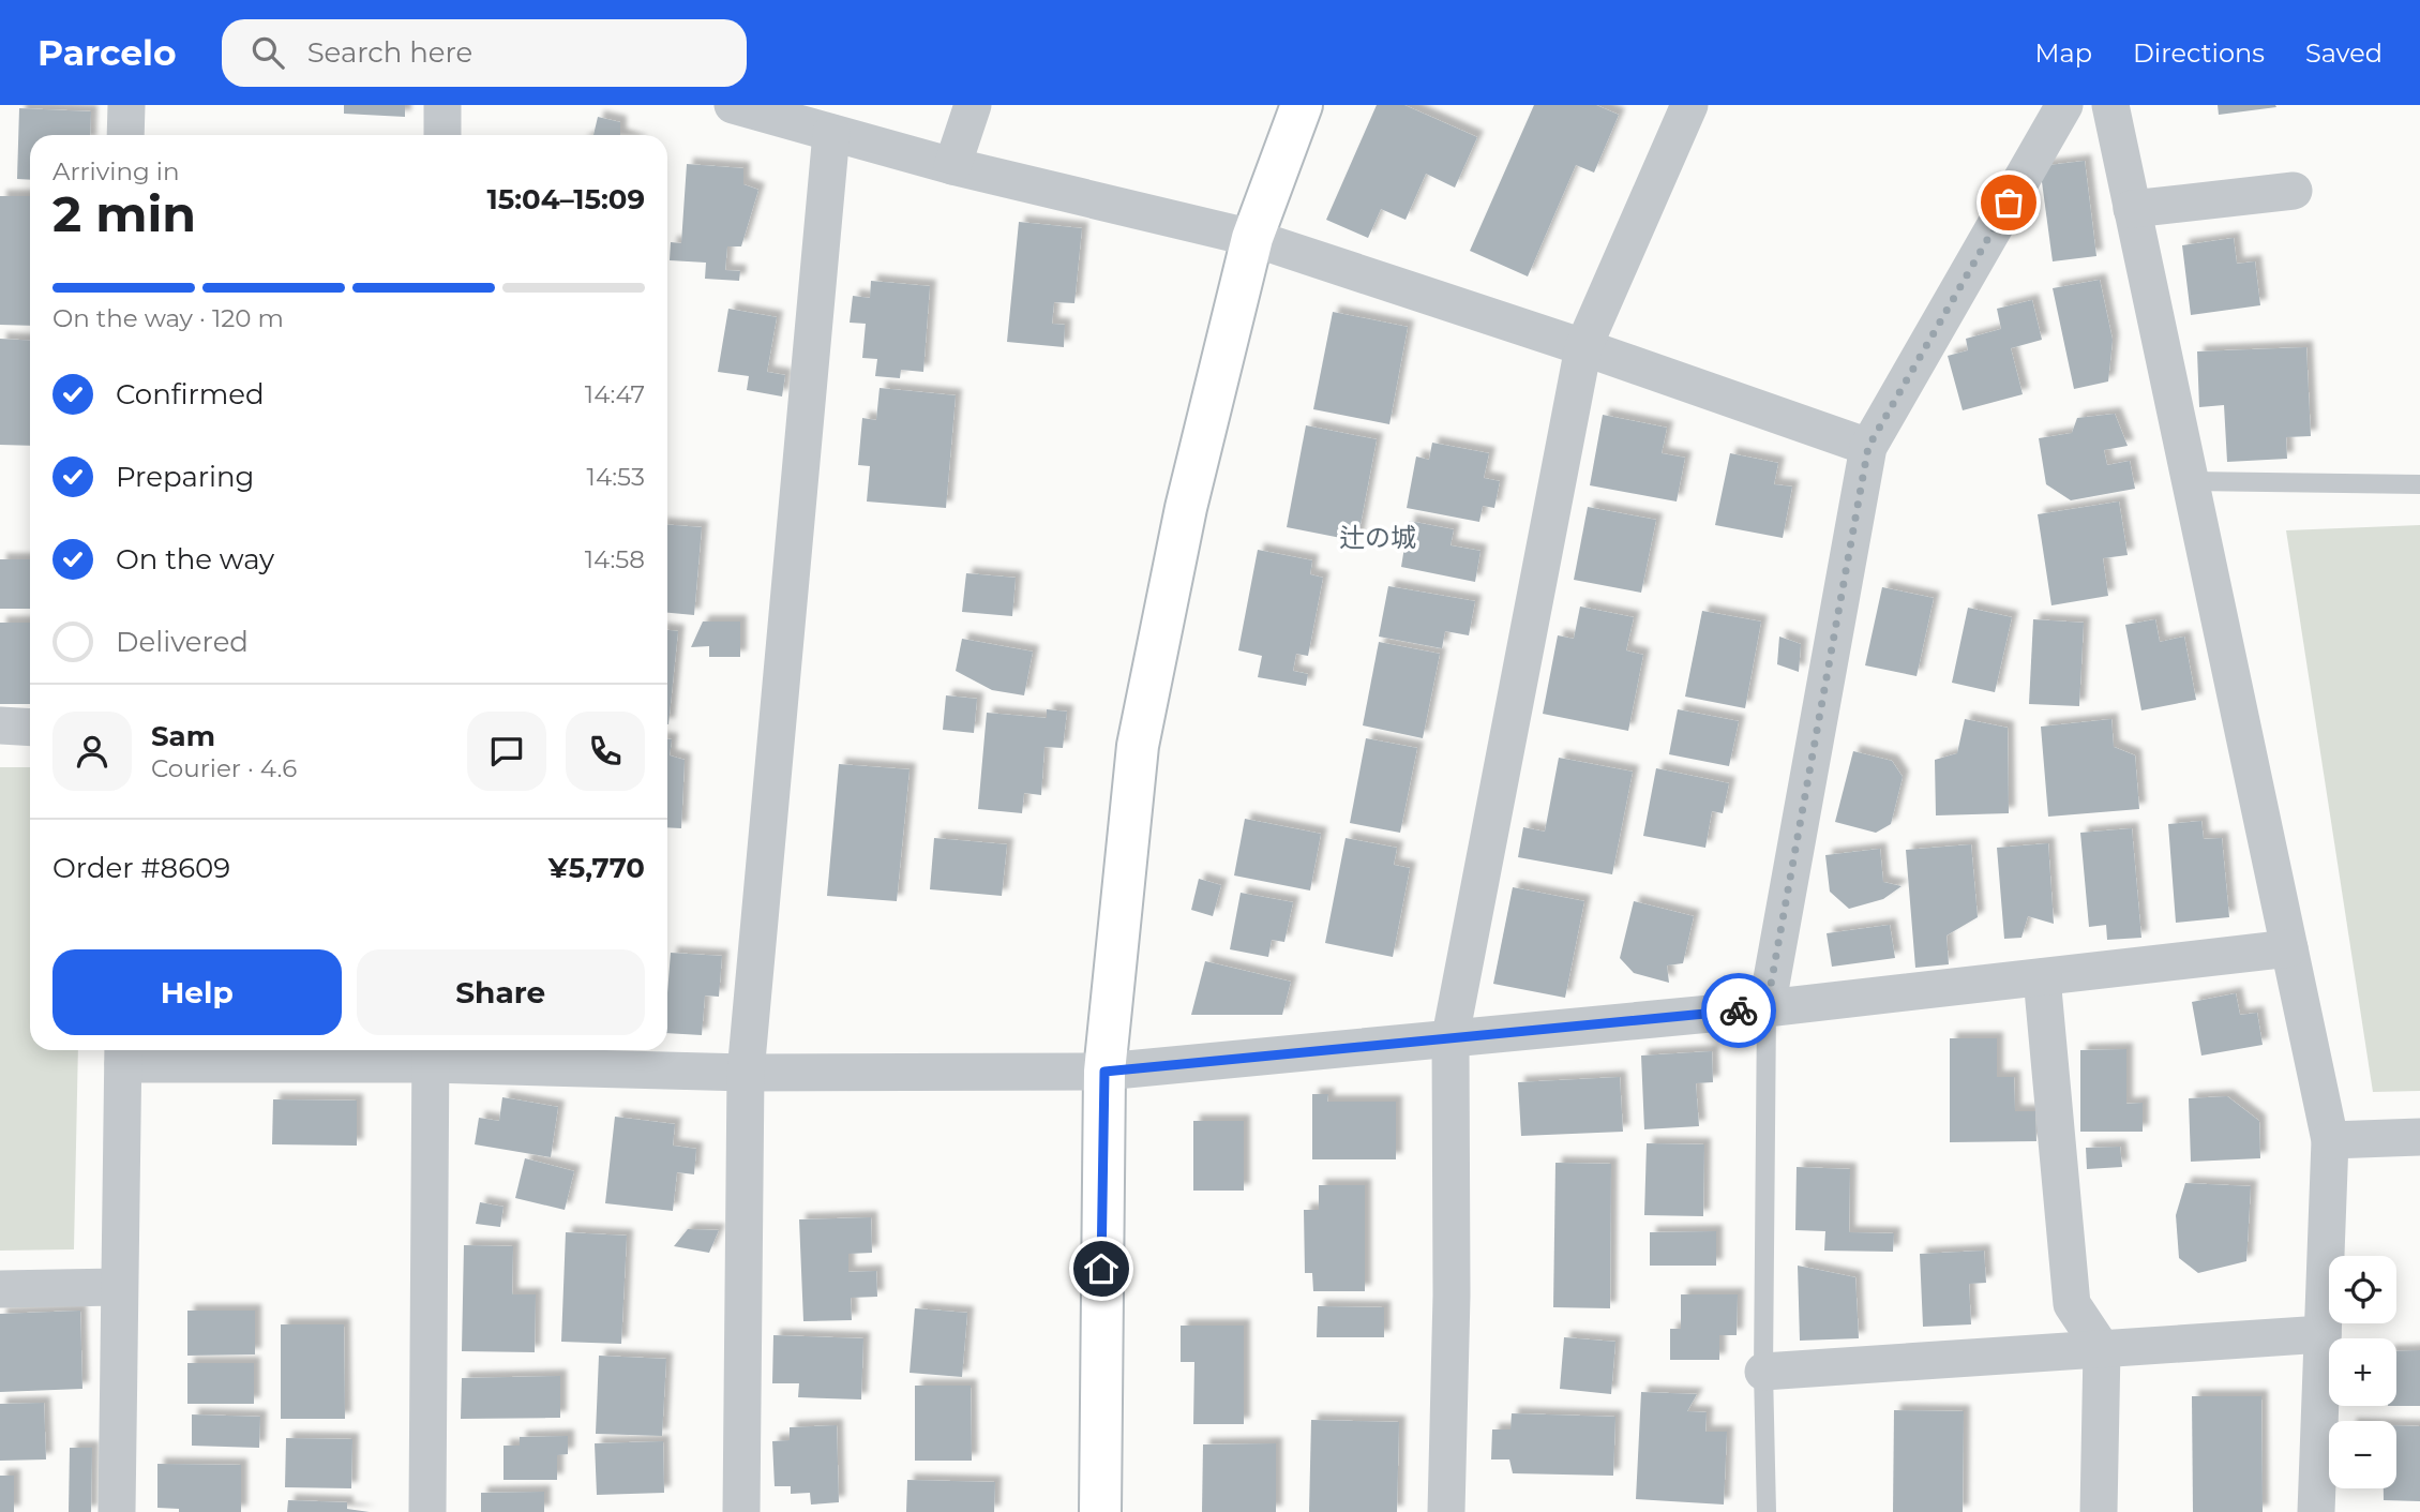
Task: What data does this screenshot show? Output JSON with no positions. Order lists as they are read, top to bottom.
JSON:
{
  "districts": ["辻の城"],
  "page": {
    "header": "Parcelo",
    "search": "Search here",
    "nav": ["Map", "Directions", "Saved"],
    "heading": ["2 min", "Arriving in", "15:04–15:09"],
    "panel": [
      "Sam",
      "Courier · 4.6",
      "Order #8609",
      "¥5,770"
    ],
    "bar": "On the way · 120 m",
    "list": [
      ["Confirmed", "14:47"],
      ["Preparing", "14:53"],
      ["On the way", "14:58"],
      "Delivered"
    ],
    "buttons": ["Help", "Share"],
    "map_buttons": ["+", "−"]
  }
}
